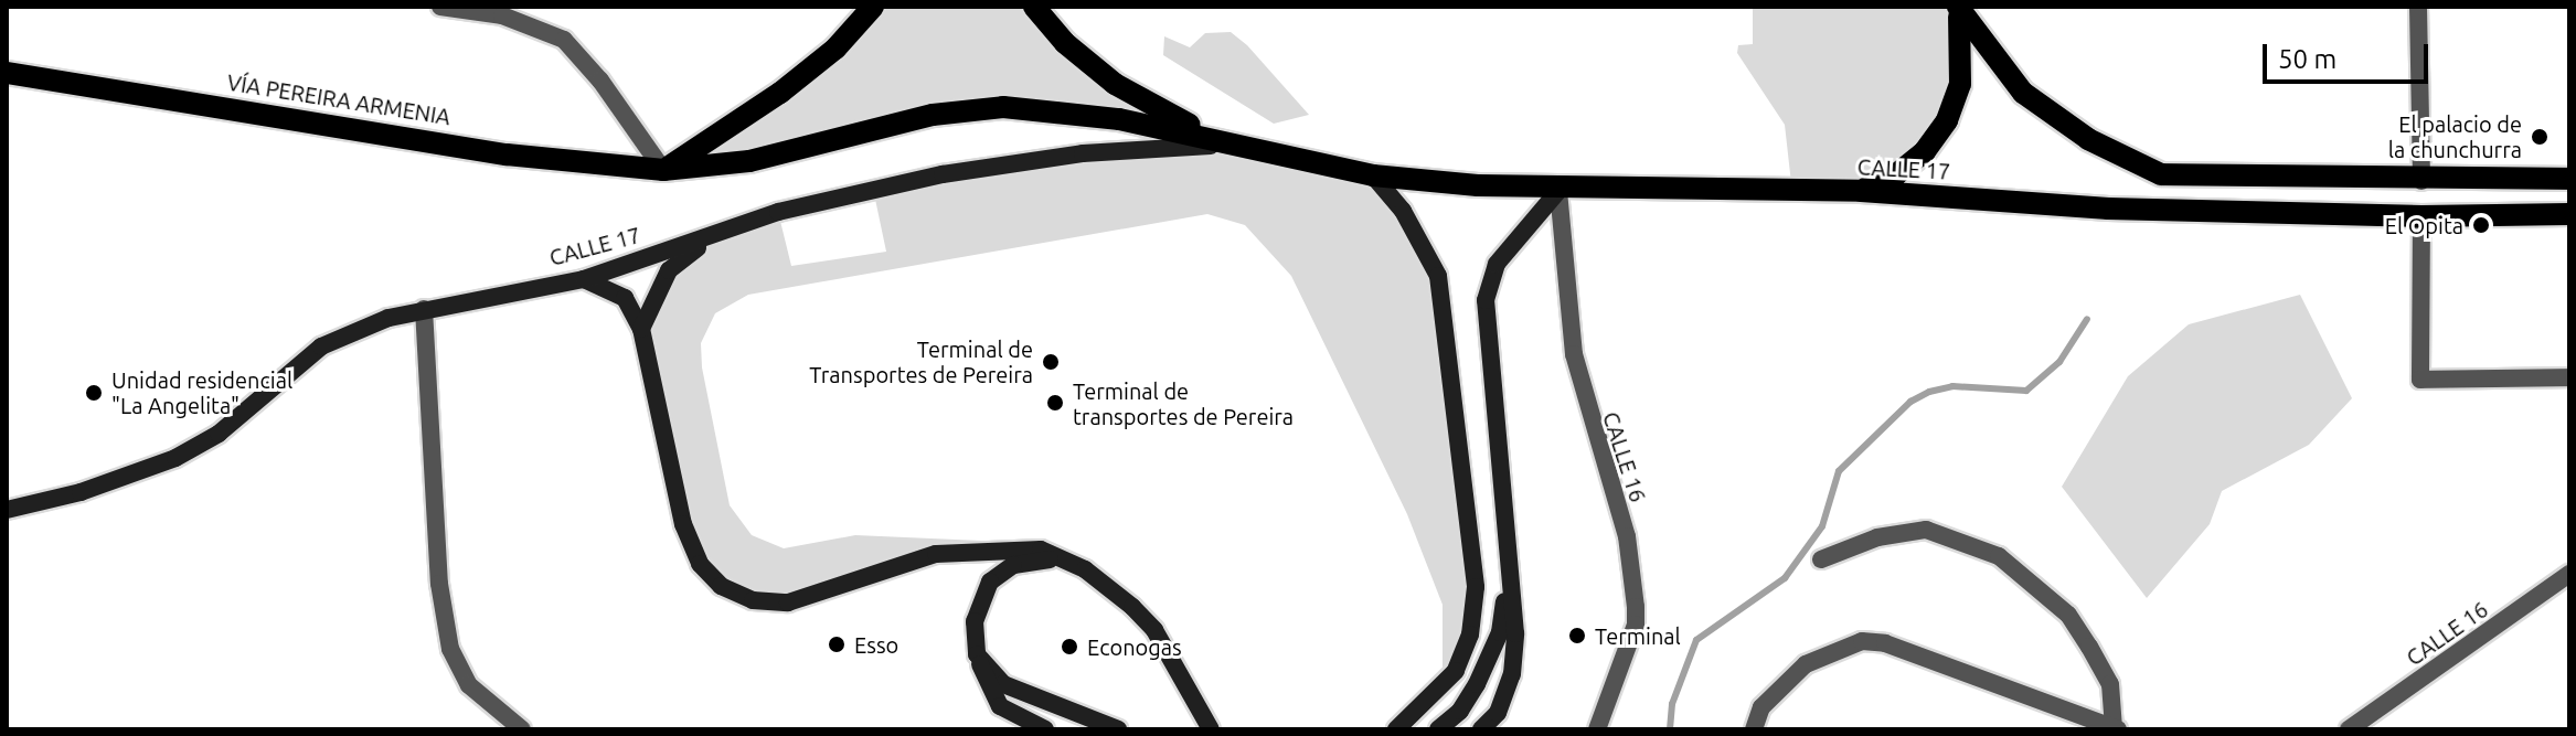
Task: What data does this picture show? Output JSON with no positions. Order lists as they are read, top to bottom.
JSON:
{
  "streets": {
    "main road": ["VÍA PEREIRA ARMENIA", "CALLE 17"],
    "street": ["CALLE 16"]
  },
  "crossings": [
    ["VÍA PEREIRA ARMENIA", "CALLE 17"],
    ["CALLE 17", "CALLE 16"]
  ],
  "places": [
    "El palacio de la chunchurra",
    "El Opita",
    "Terminal de Transportes de Pereira",
    "Unidad residencial \"La Angelita\"",
    "Terminal de transportes de Pereira",
    "Terminal",
    "Esso",
    "Econogas"
  ],
  "scale_bar": "50 m"
}
